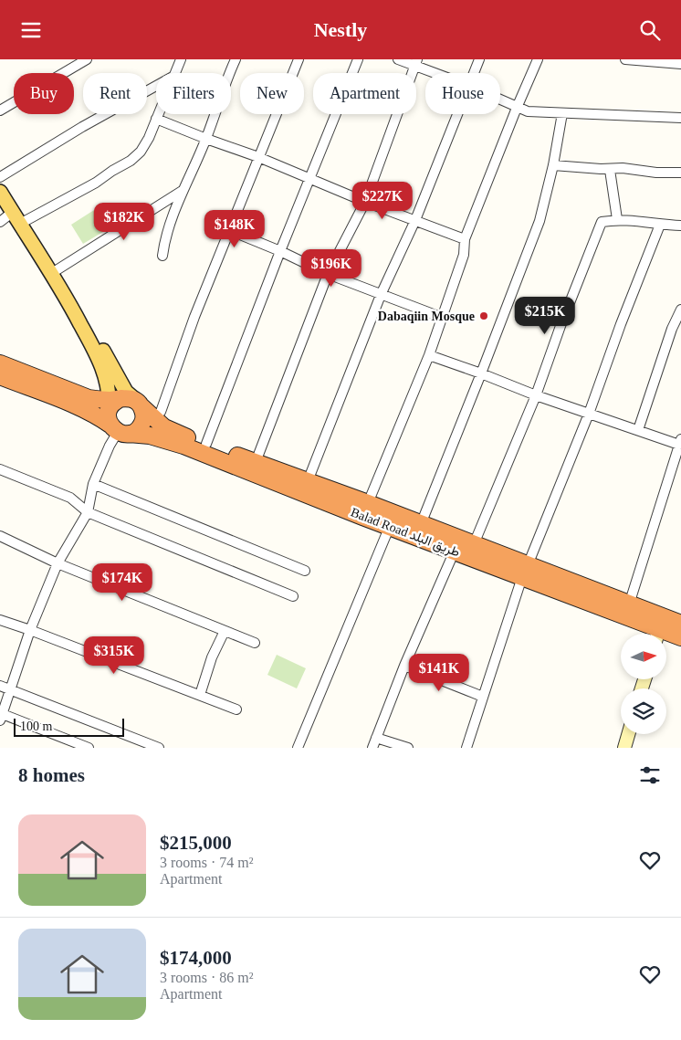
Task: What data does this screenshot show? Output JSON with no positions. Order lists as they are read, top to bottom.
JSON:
{
  "streets": {
    "highway": ["Balad Road طريق البلد"]
  },
  "places": ["Dabaqiin Mosque"],
  "scale_bar": "100 m",
  "north": "right",
  "page": {
    "header": "Nestly",
    "chip": [
      "Buy",
      "Rent",
      "Filters",
      "New",
      "Apartment",
      "House"
    ],
    "price": [
      "$227K",
      "$182K",
      "$148K",
      "$196K",
      "$215K",
      "$174K",
      "$315K",
      "$141K"
    ],
    "scale": "100 m",
    "heading": "8 homes",
    "list": [
      {
        "name": "$215,000",
        "note": "3 rooms · 74 m² · Apartment"
      },
      {
        "name": "$174,000",
        "note": "3 rooms · 86 m² · Apartment"
      }
    ]
  }
}
